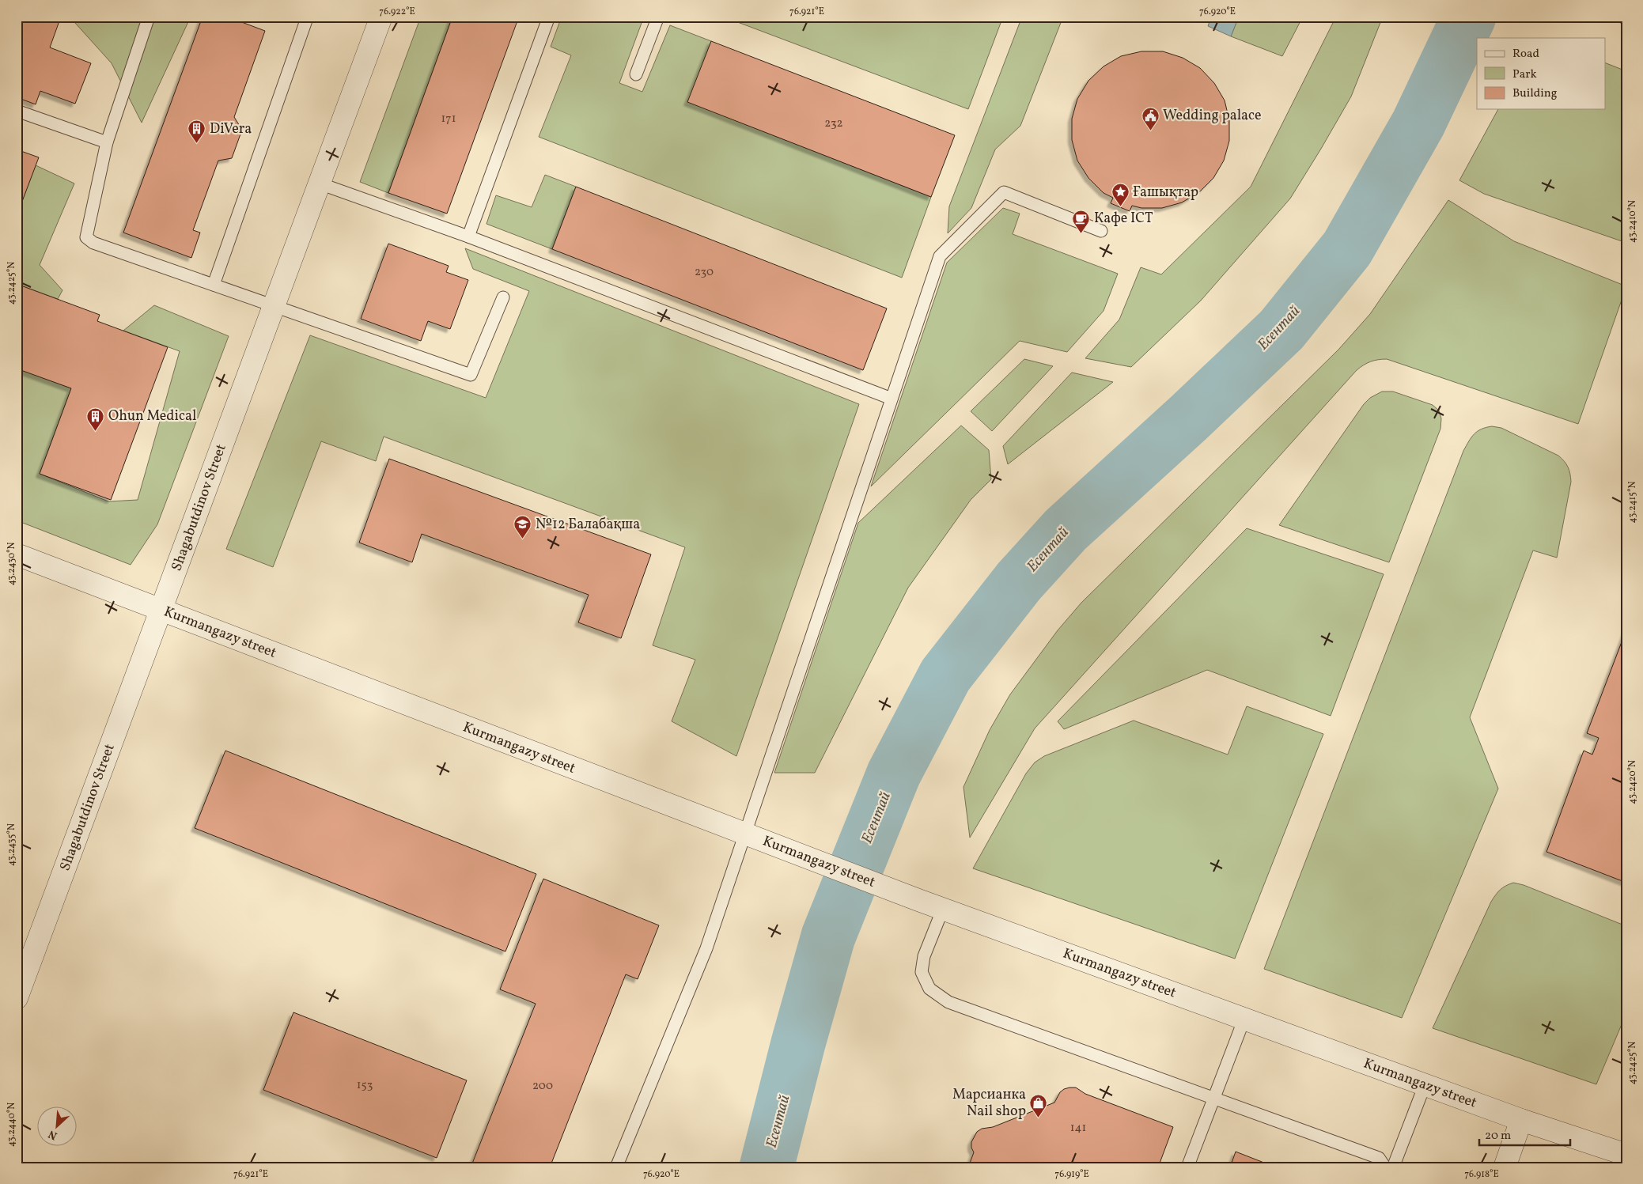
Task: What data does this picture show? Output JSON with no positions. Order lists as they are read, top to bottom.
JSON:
{
  "streets": {
    "street": ["Shagabutdinov Street", "Kurmangazy street"]
  },
  "crossings": [
    ["Shagabutdinov Street", "Kurmangazy street"]
  ],
  "water": ["Есентай"],
  "places": {
    "public building": ["Wedding palace"],
    "building": ["DiVera", "Ohun Medical"],
    "place": ["Ғашықтар"],
    "cafe": ["Кафе ICT"],
    "school or university": ["№12 Балабақша"],
    "shop": ["Марсианка Nail shop"]
  },
  "house_numbers": [
    "171",
    "232",
    "230",
    "153",
    "200",
    "141"
  ],
  "legend": ["Road", "Park", "Building"],
  "scale_bar": "20 m",
  "north": "bottom left",
  "coordinates": [
    "76.922°E",
    "76.921°E",
    "76.920°E",
    "43.2410°N",
    "43.2425°N",
    "43.2415°N",
    "43.2430°N",
    "43.2420°N",
    "43.2435°N",
    "43.2440°N",
    "76.919°E",
    "76.918°E"
  ]
}
